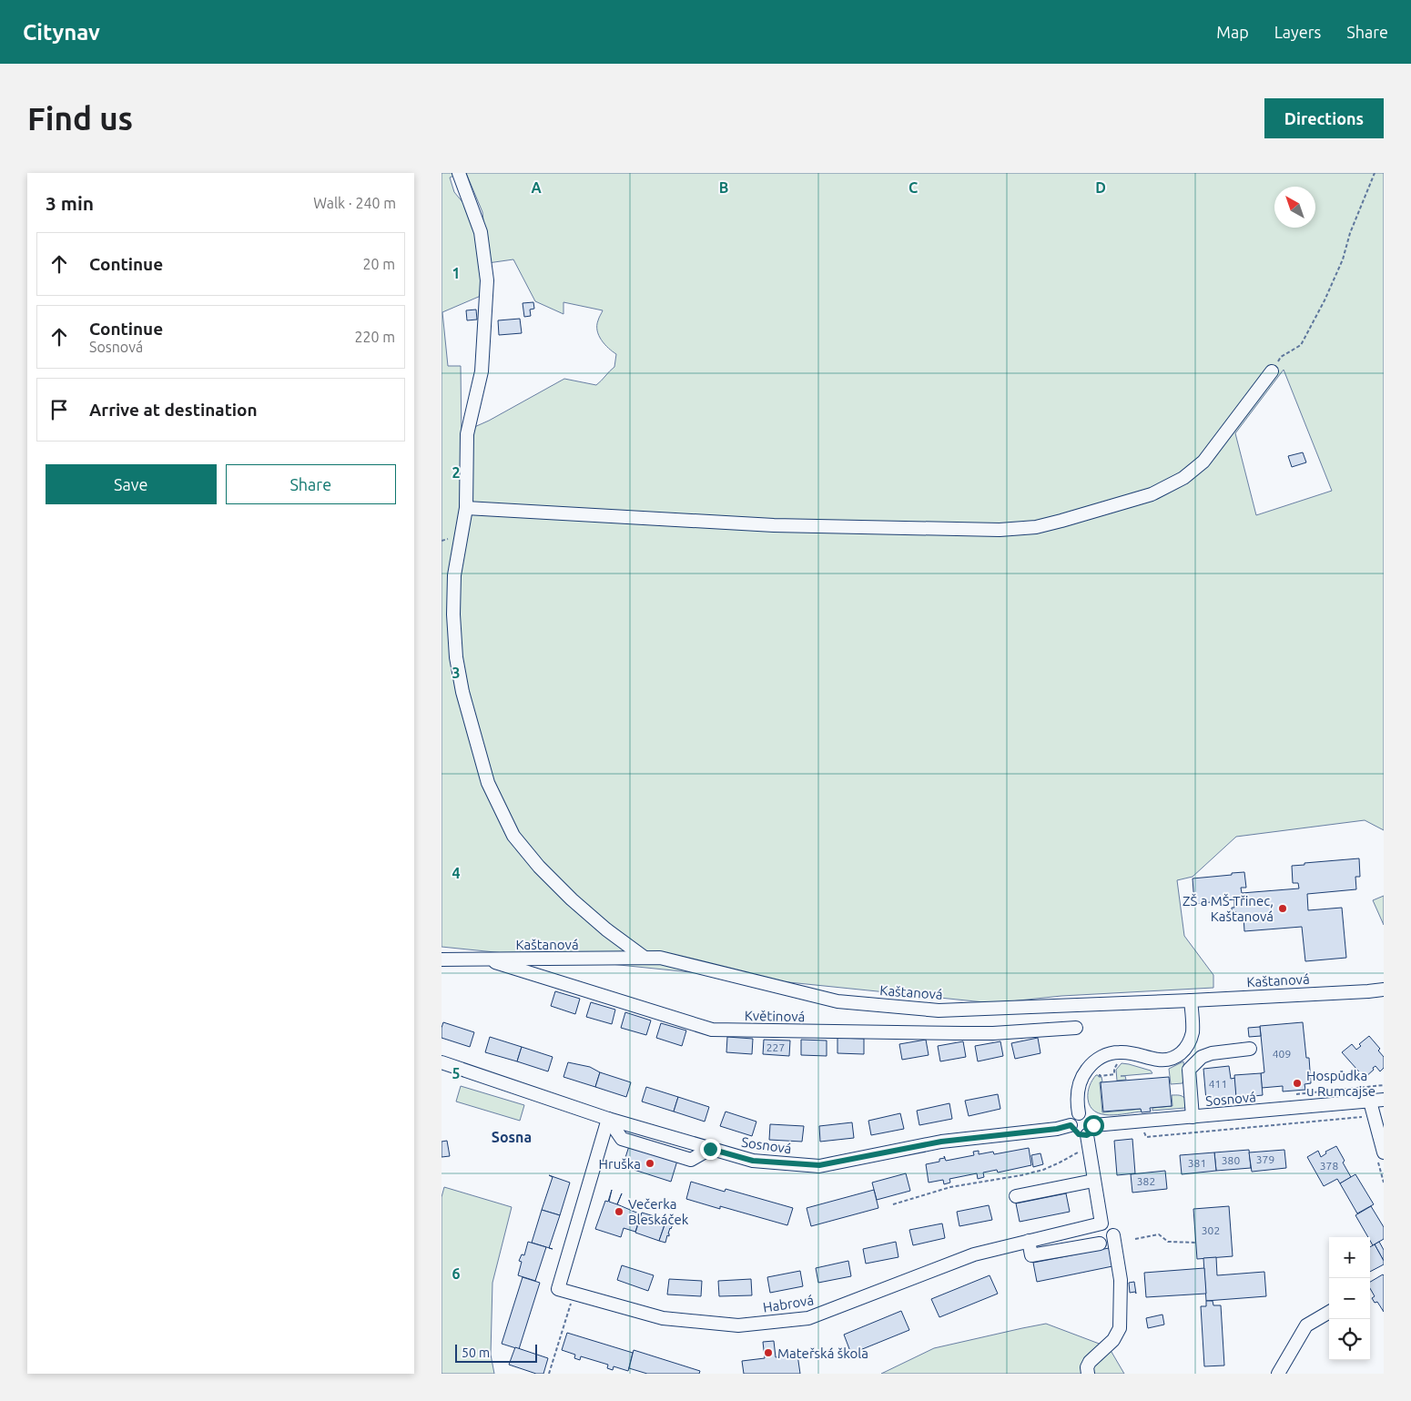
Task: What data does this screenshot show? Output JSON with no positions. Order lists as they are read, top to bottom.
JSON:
{
  "streets": {
    "street": [
      "Kaštanová",
      "Květinová",
      "Sosnová",
      "Habrová"
    ]
  },
  "crossings": [
    ["Kaštanová", "Květinová"],
    ["Sosnová", "Habrová"]
  ],
  "districts": ["Sosna"],
  "places": [
    "ZŠ a MŠ Třinec, Kaštanová",
    "Hospůdka u Rumcajse",
    "Hruška",
    "Večerka Bleskáček",
    "Mateřská škola"
  ],
  "house_numbers": [
    "227",
    "409",
    "411",
    "379",
    "380",
    "381",
    "378",
    "382",
    "302"
  ],
  "scale_bar": "50 m",
  "north": "top left",
  "page": {
    "header": "Citynav",
    "nav": ["Map", "Layers", "Share"],
    "buttons": [
      "Directions",
      ["Save", "Share"]
    ],
    "title": "Find us",
    "heading": ["3 min", "Walk · 240 m"],
    "list": [
      ["Continue", "20 m"],
      ["Continue", "Sosnová", "220 m"],
      "Arrive at destination"
    ],
    "map_buttons": ["+", "−"],
    "scale": "50 m"
  },
  "grid": {
    "columns": [
      "A",
      "B",
      "C",
      "D"
    ],
    "rows": [
      "1",
      "2",
      "3",
      "4",
      "5",
      "6"
    ]
  }
}
